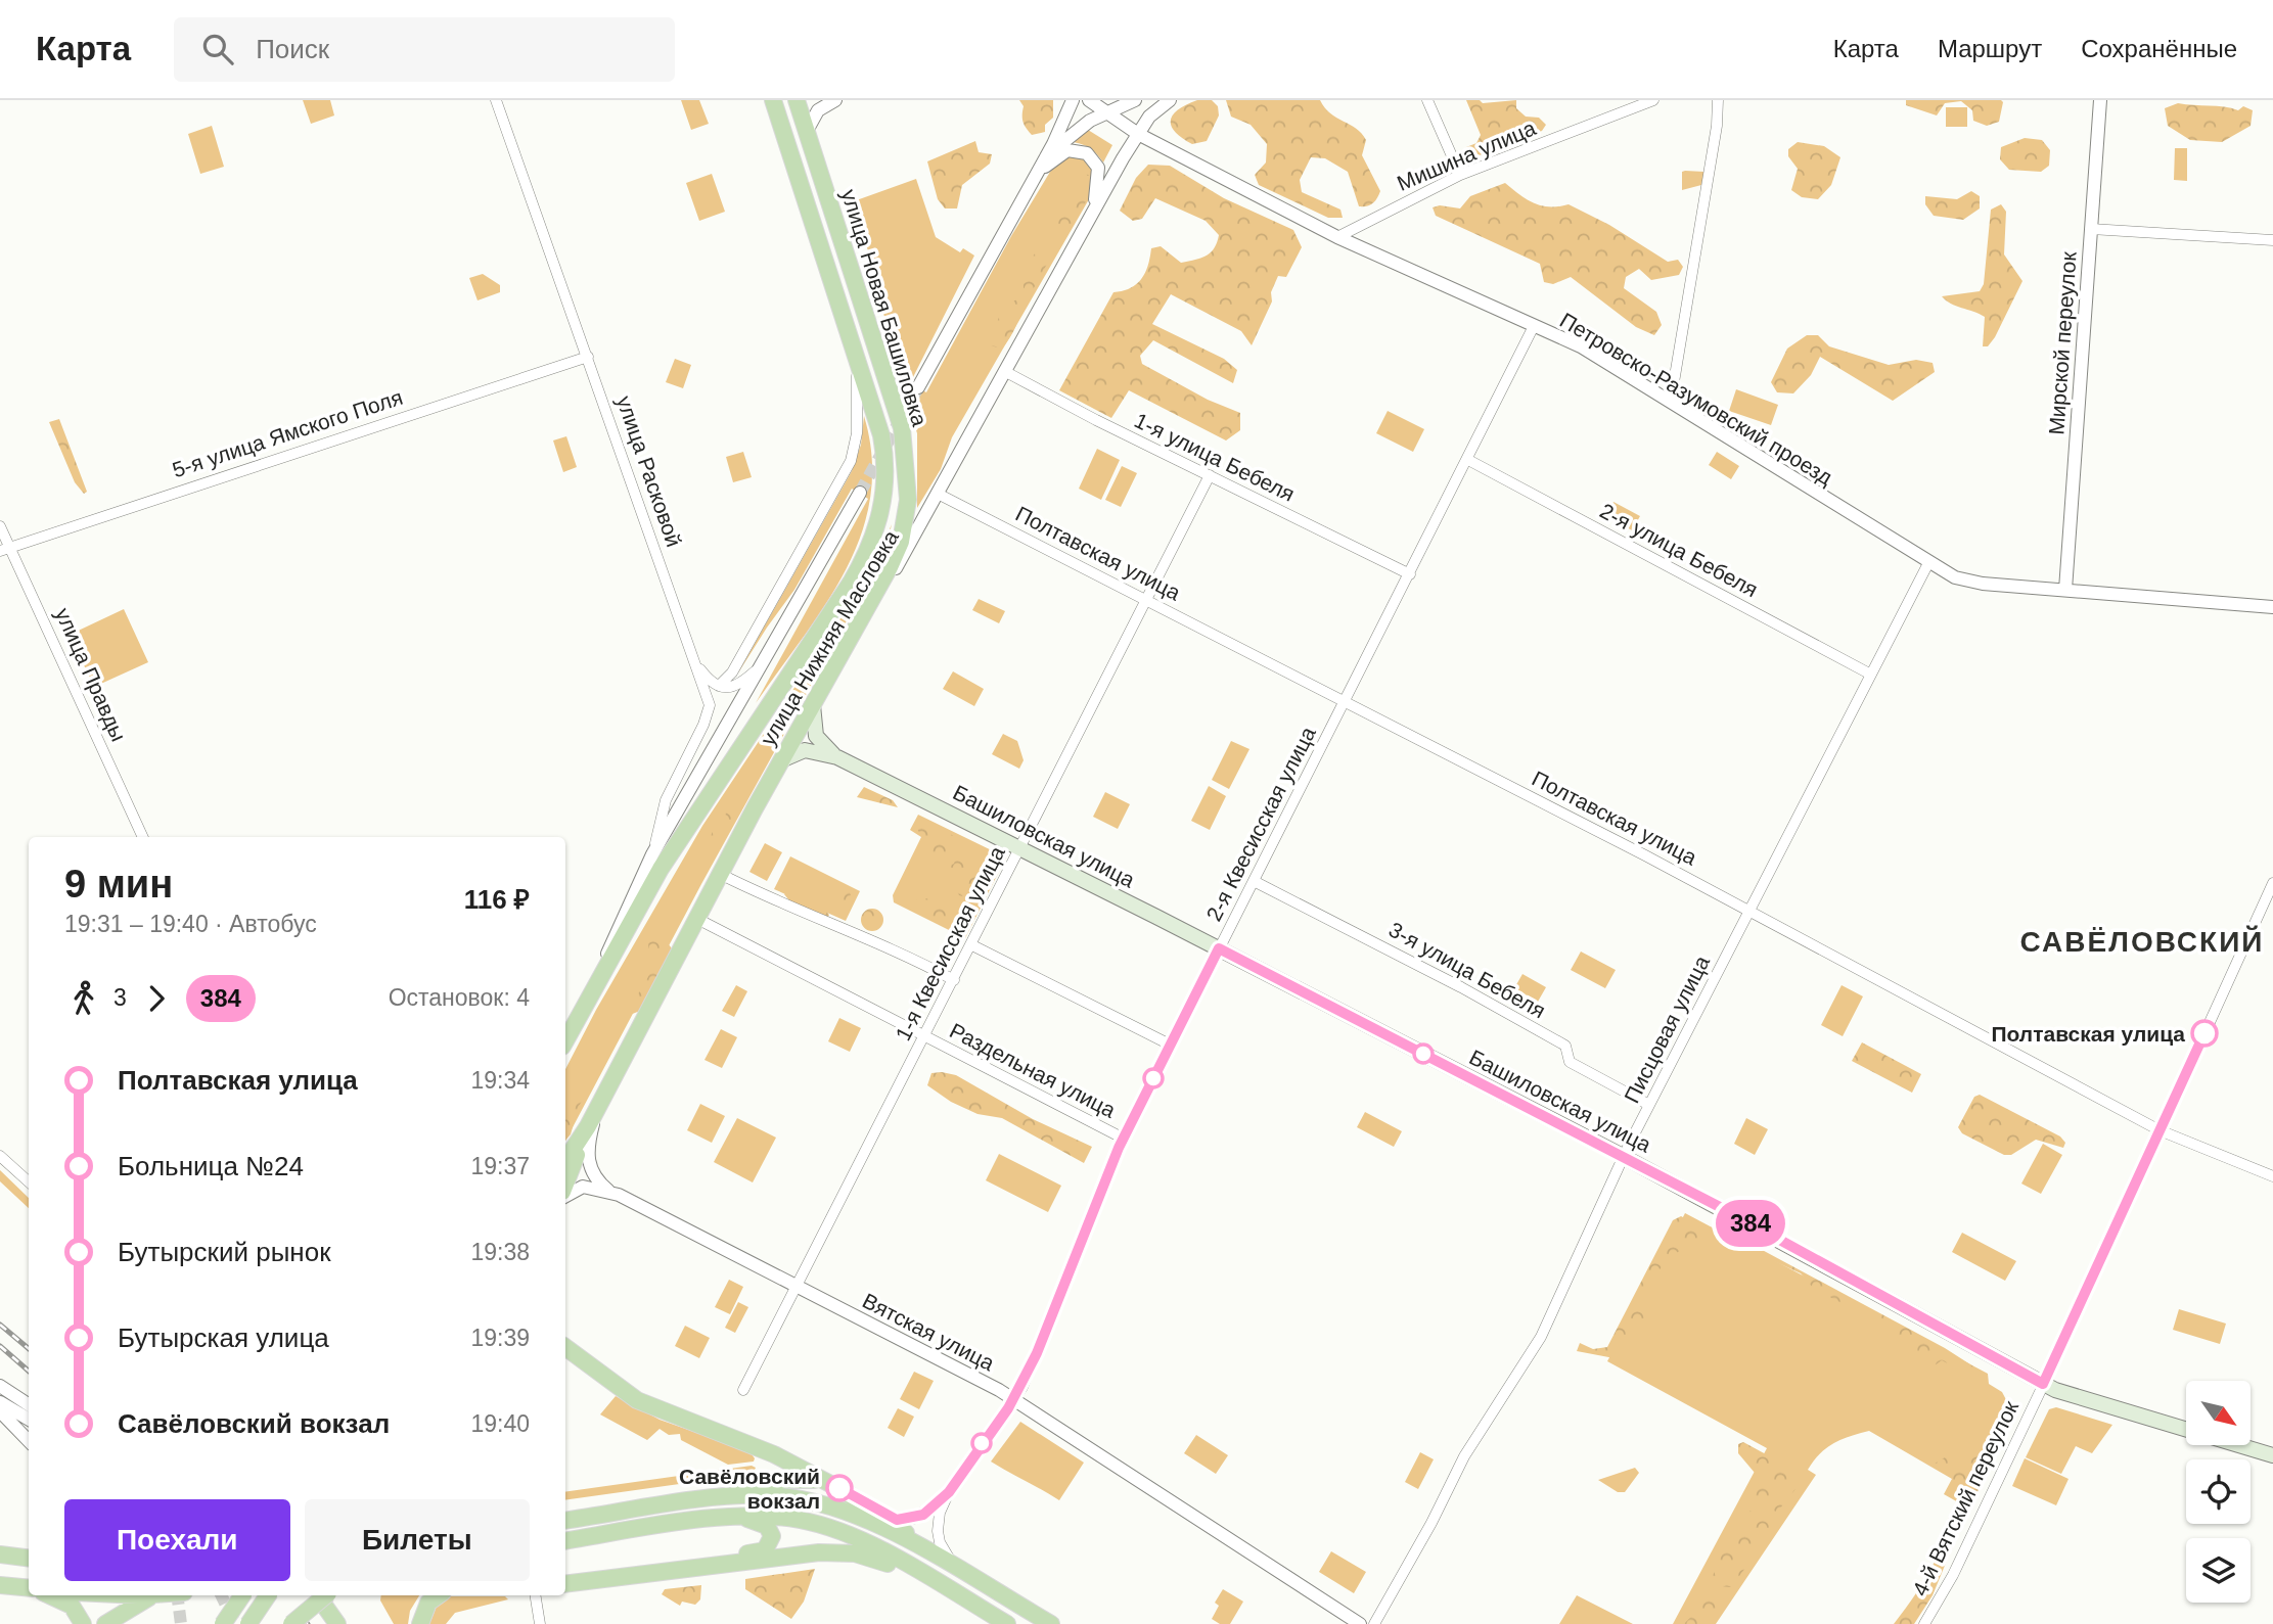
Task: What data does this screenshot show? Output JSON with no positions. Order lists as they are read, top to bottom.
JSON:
{
  "streets": {
    "main road": ["улица Новая Башиловка", "улица Нижняя Масловка", "Башиловская улица"],
    "street": [
      "Мишина улица",
      "Мирской переулок",
      "Петровско-Разумовский проезд",
      "5-я улица Ямского Поля",
      "1-я улица Бебеля",
      "улица Расковой",
      "2-я улица Бебеля",
      "Полтавская улица",
      "улица Правды",
      "2-я Квесисская улица",
      "1-я Квесисская улица",
      "3-я улица Бебеля",
      "Писцовая улица",
      "Раздельная улица",
      "Вятская улица",
      "4-й Вятский переулок"
    ]
  },
  "crossings": [
    ["Мишина улица", "Петровско-Разумовский проезд"],
    ["улица Новая Башиловка", "улица Нижняя Масловка"],
    ["Мирской переулок", "Петровско-Разумовский проезд"],
    ["Петровско-Разумовский проезд", "улица Нижняя Масловка"],
    ["Петровско-Разумовский проезд", "2-я Квесисская улица"],
    ["Петровско-Разумовский проезд", "Писцовая улица"],
    ["5-я улица Ямского Поля", "улица Расковой"],
    ["5-я улица Ямского Поля", "улица Правды"],
    ["1-я улица Бебеля", "улица Нижняя Масловка"],
    ["1-я улица Бебеля", "2-я Квесисская улица"],
    ["1-я улица Бебеля", "1-я Квесисская улица"],
    ["улица Расковой", "улица Нижняя Масловка"],
    ["2-я улица Бебеля", "2-я Квесисская улица"],
    ["2-я улица Бебеля", "Писцовая улица"],
    ["Полтавская улица", "улица Нижняя Масловка"],
    ["Полтавская улица", "2-я Квесисская улица"],
    ["Полтавская улица", "1-я Квесисская улица"],
    ["Полтавская улица", "Писцовая улица"],
    ["Полтавская улица", "4-й Вятский переулок"],
    ["улица Нижняя Масловка", "Башиловская улица"],
    ["улица Нижняя Масловка", "Раздельная улица"],
    ["улица Нижняя Масловка", "Вятская улица"],
    ["2-я Квесисская улица", "Башиловская улица"],
    ["2-я Квесисская улица", "3-я улица Бебеля"],
    ["2-я Квесисская улица", "Раздельная улица"],
    ["2-я Квесисская улица", "Вятская улица"],
    ["Башиловская улица", "1-я Квесисская улица"],
    ["Башиловская улица", "Писцовая улица"],
    ["Башиловская улица", "4-й Вятский переулок"],
    ["1-я Квесисская улица", "Раздельная улица"],
    ["1-я Квесисская улица", "Вятская улица"],
    ["3-я улица Бебеля", "Писцовая улица"]
  ],
  "districts": ["САВЁЛОВСКИЙ"],
  "places": ["Полтавская улица", "Савёловский вокзал"],
  "lines": ["bus line 384"],
  "north": "bottom right",
  "page": {
    "header": "Карта",
    "search": "Поиск",
    "nav": ["Карта", "Маршрут", "Сохранённые"],
    "on_map": "384",
    "heading": ["9 мин", "19:31 – 19:40 · Автобус", "116 ₽"],
    "legs": ["3", "384", "Остановок: 4"],
    "list": [
      {
        "name": "Полтавская улица",
        "value": "19:34"
      },
      {
        "name": "Больница №24",
        "value": "19:37"
      },
      {
        "name": "Бутырский рынок",
        "value": "19:38"
      },
      {
        "name": "Бутырская улица",
        "value": "19:39"
      },
      {
        "name": "Савёловский вокзал",
        "value": "19:40"
      }
    ],
    "buttons": ["Поехали", "Билеты"]
  }
}
